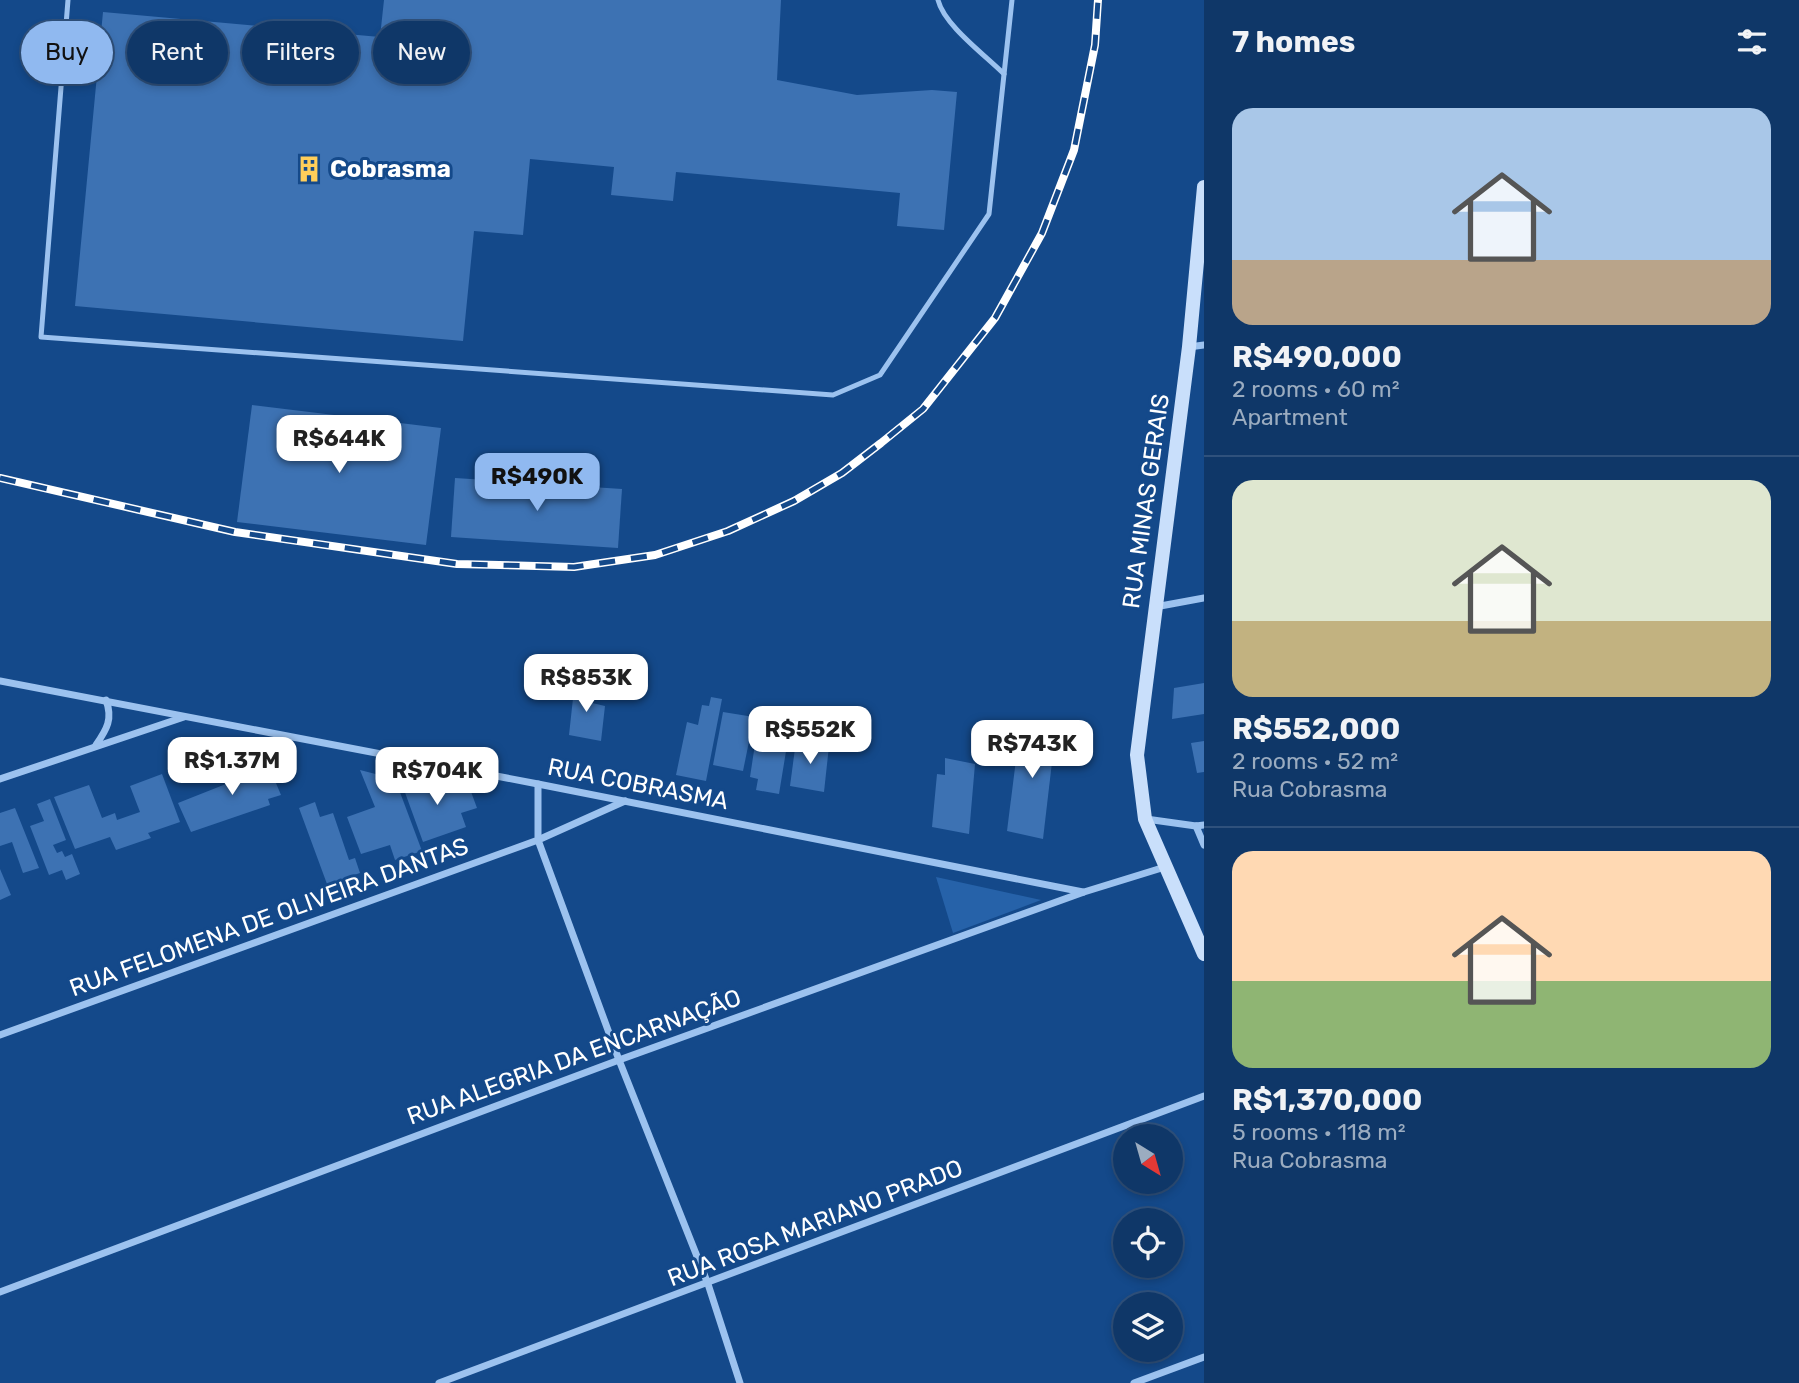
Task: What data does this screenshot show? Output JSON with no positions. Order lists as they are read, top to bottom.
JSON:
{
  "streets": {
    "street": [
      "RUA MINAS GERAIS",
      "RUA COBRASMA",
      "RUA FELOMENA DE OLIVEIRA DANTAS",
      "RUA ALEGRIA DA ENCARNAÇÃO",
      "RUA ROSA MARIANO PRADO"
    ]
  },
  "crossings": [
    ["RUA MINAS GERAIS", "RUA ALEGRIA DA ENCARNAÇÃO"],
    ["RUA COBRASMA", "RUA FELOMENA DE OLIVEIRA DANTAS"],
    ["RUA COBRASMA", "RUA ALEGRIA DA ENCARNAÇÃO"]
  ],
  "places": {
    "building": ["Cobrasma"]
  },
  "north": "bottom right",
  "page": {
    "heading": "7 homes",
    "chip": [
      "Buy",
      "Rent",
      "Filters",
      "New"
    ],
    "list": [
      {
        "name": "R$490,000",
        "note": "2 rooms · 60 m² · Apartment"
      },
      {
        "name": "R$552,000",
        "note": "2 rooms · 52 m² · Rua Cobrasma"
      },
      {
        "name": "R$1,370,000",
        "note": "5 rooms · 118 m² · Rua Cobrasma"
      }
    ],
    "price": [
      "R$644K",
      "R$490K",
      "R$853K",
      "R$552K",
      "R$743K",
      "R$1.37M",
      "R$704K"
    ]
  }
}
